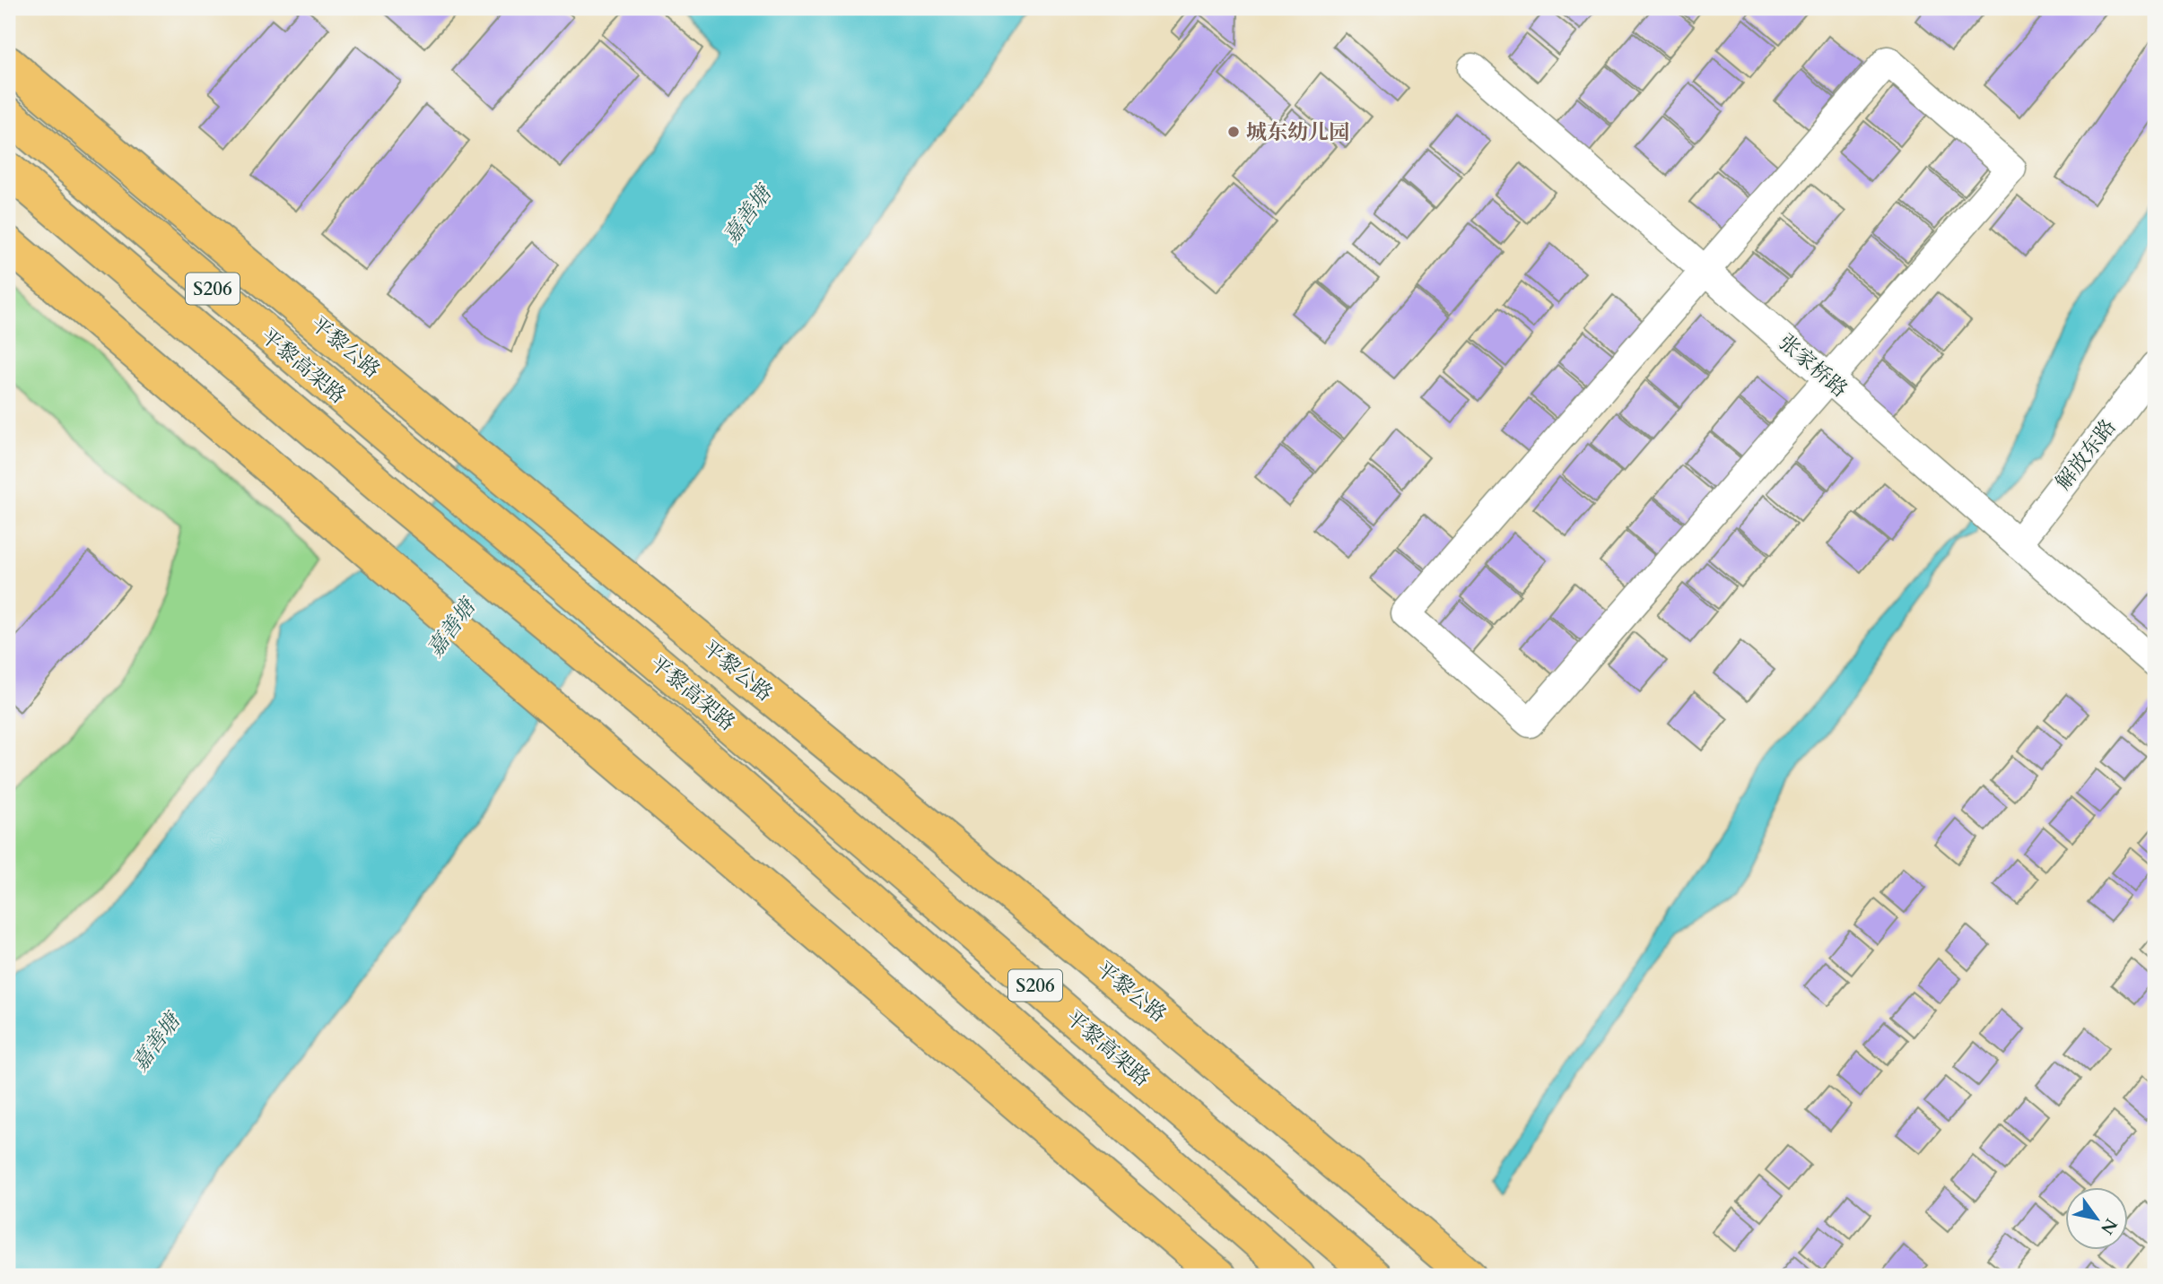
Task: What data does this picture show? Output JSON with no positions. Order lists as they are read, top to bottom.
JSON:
{
  "streets": {
    "main road": ["S206", "平黎公路", "平黎高架路"],
    "street": ["张家桥路", "解放东路"]
  },
  "crossings": [
    ["张家桥路", "解放东路"]
  ],
  "water": ["嘉善塘"],
  "places": ["城东幼儿园"],
  "north": "bottom right"
}
